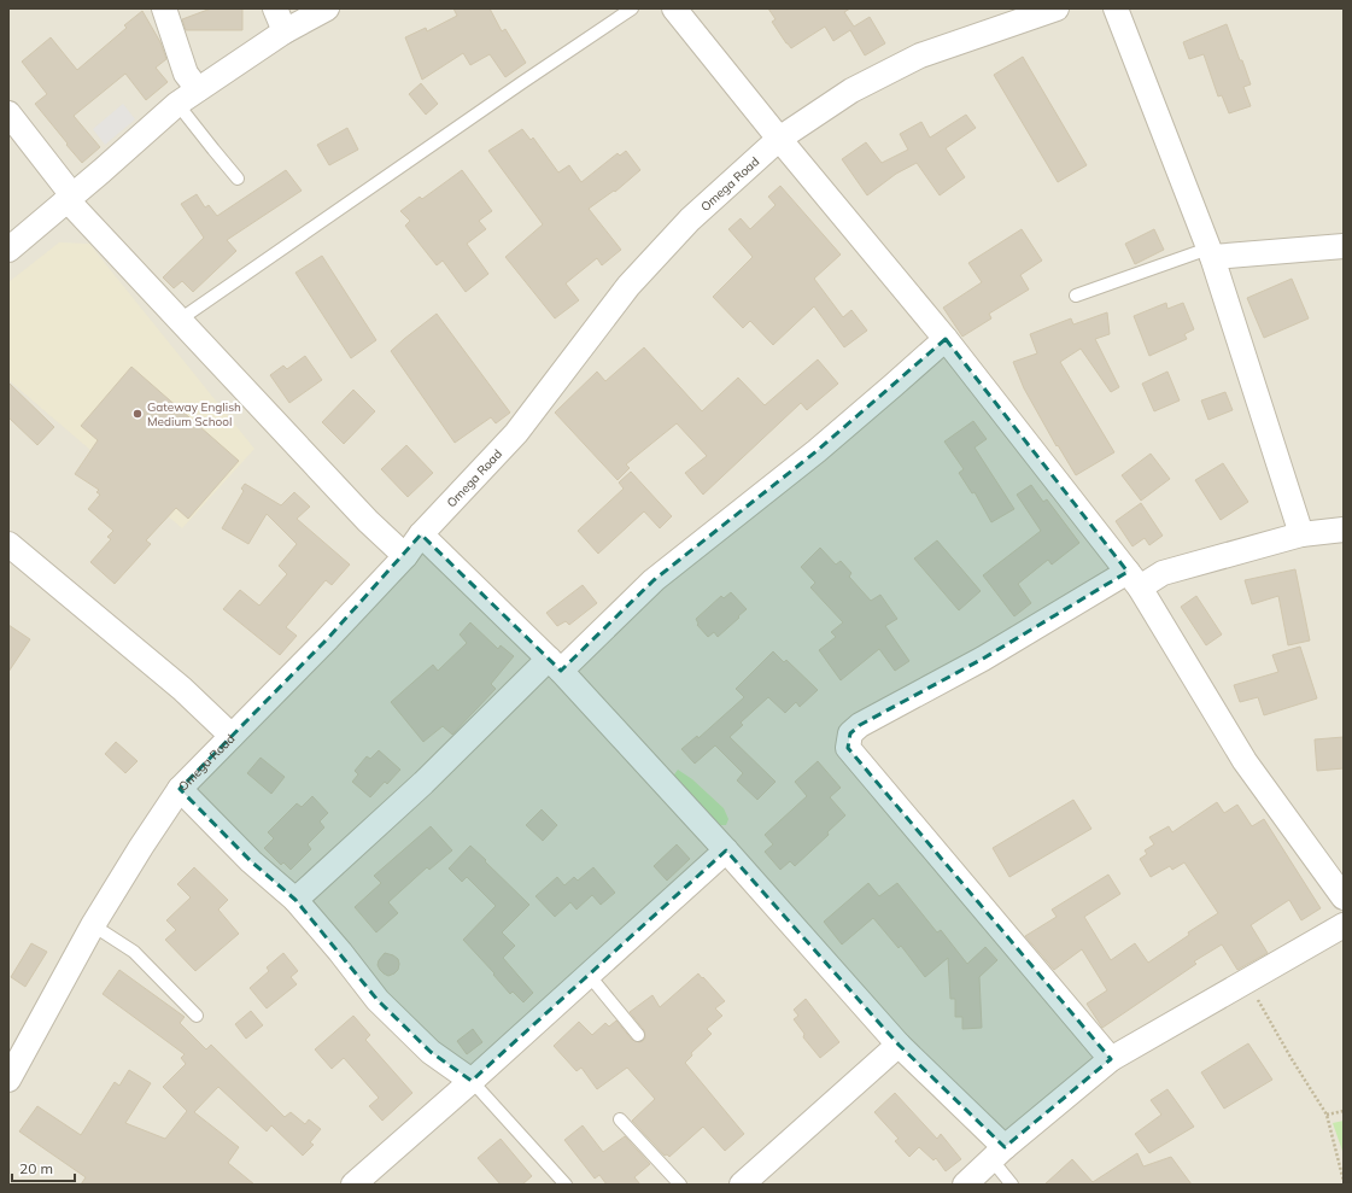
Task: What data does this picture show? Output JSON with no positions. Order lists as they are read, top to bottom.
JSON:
{
  "streets": {
    "street": ["Omega Road"]
  },
  "places": ["Gateway English Medium School"],
  "scale_bar": "20 m"
}
